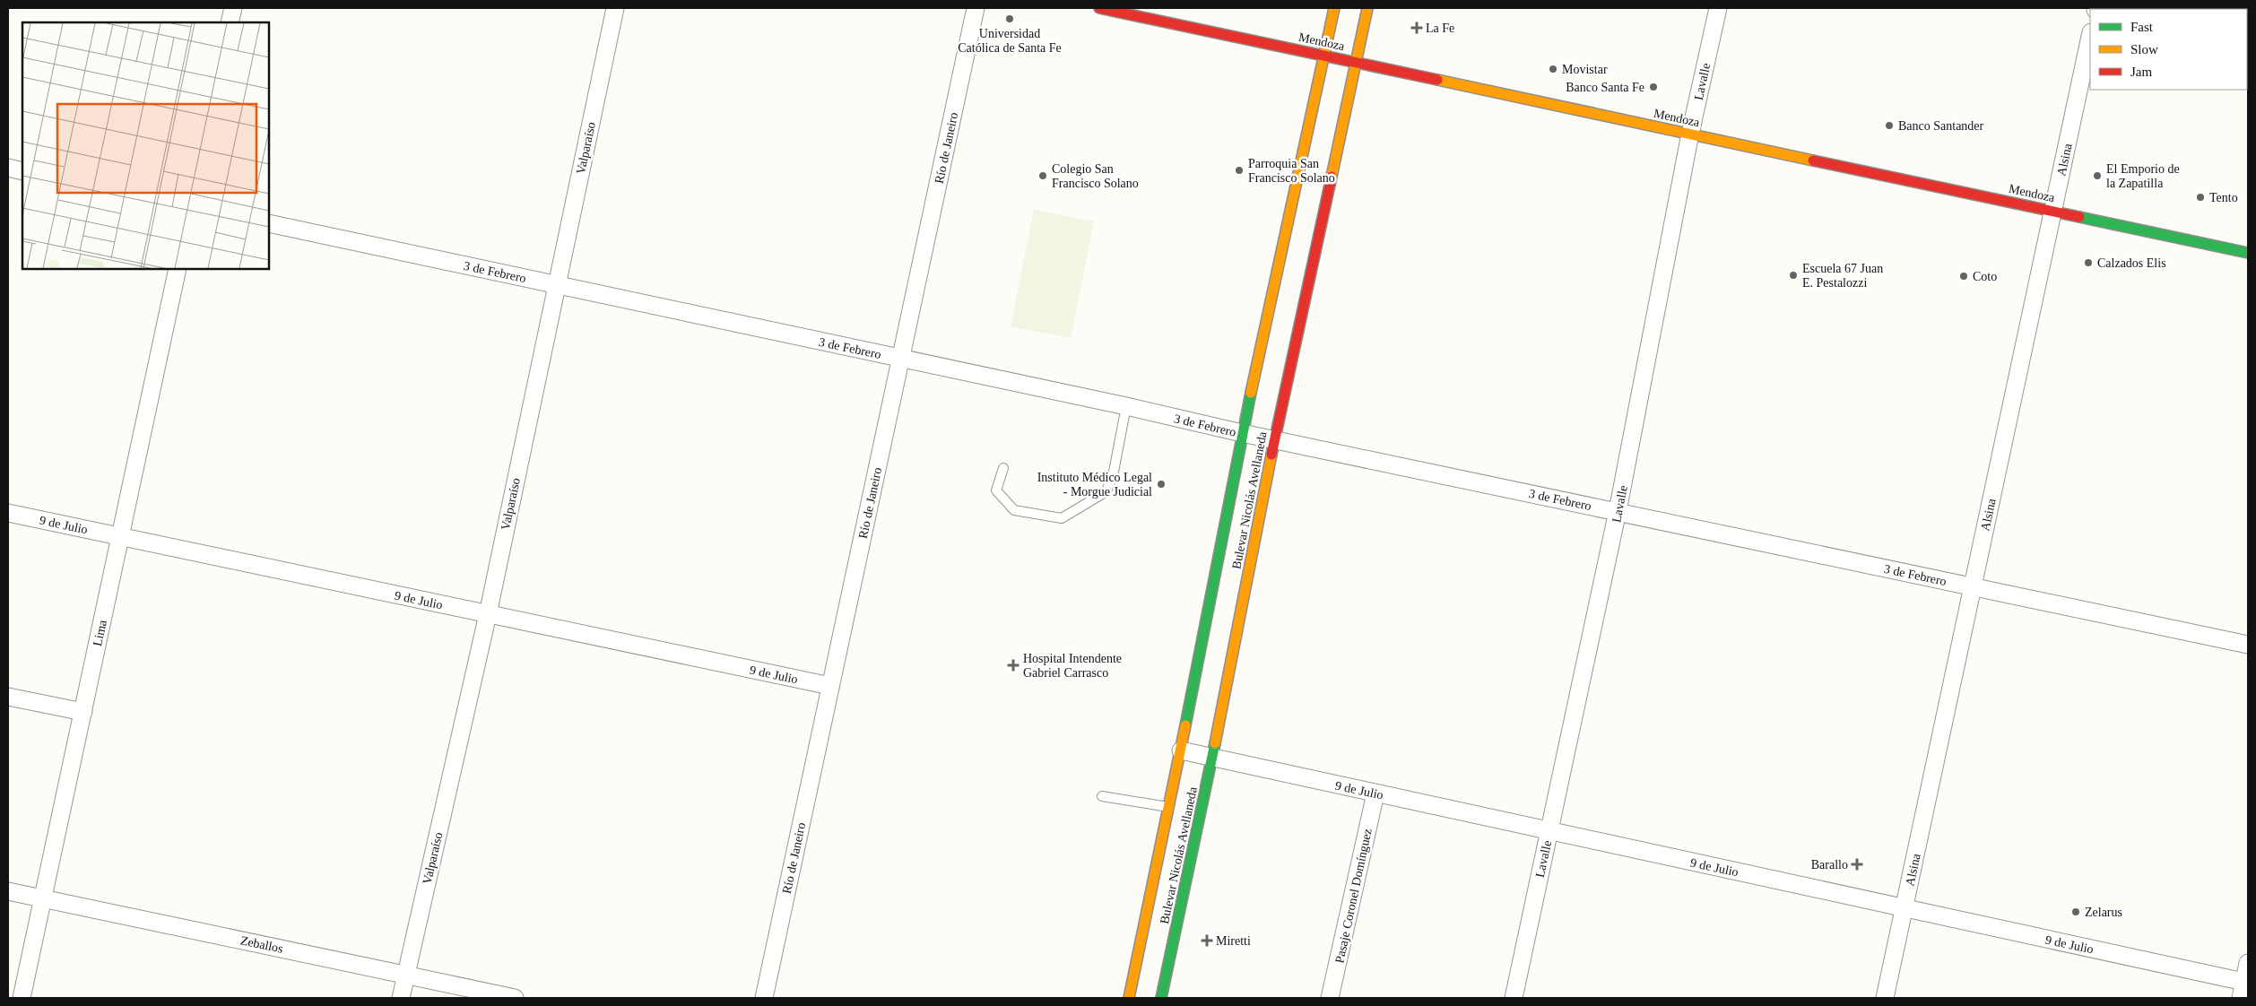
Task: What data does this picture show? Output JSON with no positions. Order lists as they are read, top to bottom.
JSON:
{
  "streets": {
    "main road": ["Mendoza", "Bulevar Nicolás Avellaneda"],
    "street": [
      "Lavalle",
      "Valparaíso",
      "Río de Janeiro",
      "Alsina",
      "3 de Febrero",
      "9 de Julio",
      "Lima",
      "Pasaje Coronel Domínguez",
      "Zeballos"
    ]
  },
  "crossings": [
    ["Mendoza", "Lavalle"],
    ["Mendoza", "Alsina"],
    ["Mendoza", "Bulevar Nicolás Avellaneda"],
    ["Lavalle", "3 de Febrero"],
    ["Lavalle", "9 de Julio"],
    ["Valparaíso", "3 de Febrero"],
    ["Valparaíso", "9 de Julio"],
    ["Valparaíso", "Zeballos"],
    ["Río de Janeiro", "3 de Febrero"],
    ["Río de Janeiro", "9 de Julio"],
    ["Alsina", "3 de Febrero"],
    ["Alsina", "9 de Julio"],
    ["3 de Febrero", "Bulevar Nicolás Avellaneda"],
    ["Bulevar Nicolás Avellaneda", "9 de Julio"],
    ["9 de Julio", "Lima"],
    ["9 de Julio", "Pasaje Coronel Domínguez"],
    ["Lima", "Zeballos"]
  ],
  "places": {
    "other": [
      "Universidad Católica de Santa Fe",
      "Movistar",
      "Banco Santa Fe",
      "Banco Santander",
      "Parroquia San Francisco Solano",
      "Colegio San Francisco Solano",
      "El Emporio de la Zapatilla",
      "Tento",
      "Calzados Elis",
      "Escuela 67 Juan E. Pestalozzi",
      "Coto",
      "Instituto Médico Legal - Morgue Judicial",
      "Zelarus"
    ],
    "health": [
      "La Fe",
      "Hospital Intendente Gabriel Carrasco",
      "Barallo",
      "Miretti"
    ]
  },
  "legend": ["Fast", "Slow", "Jam"]
}
